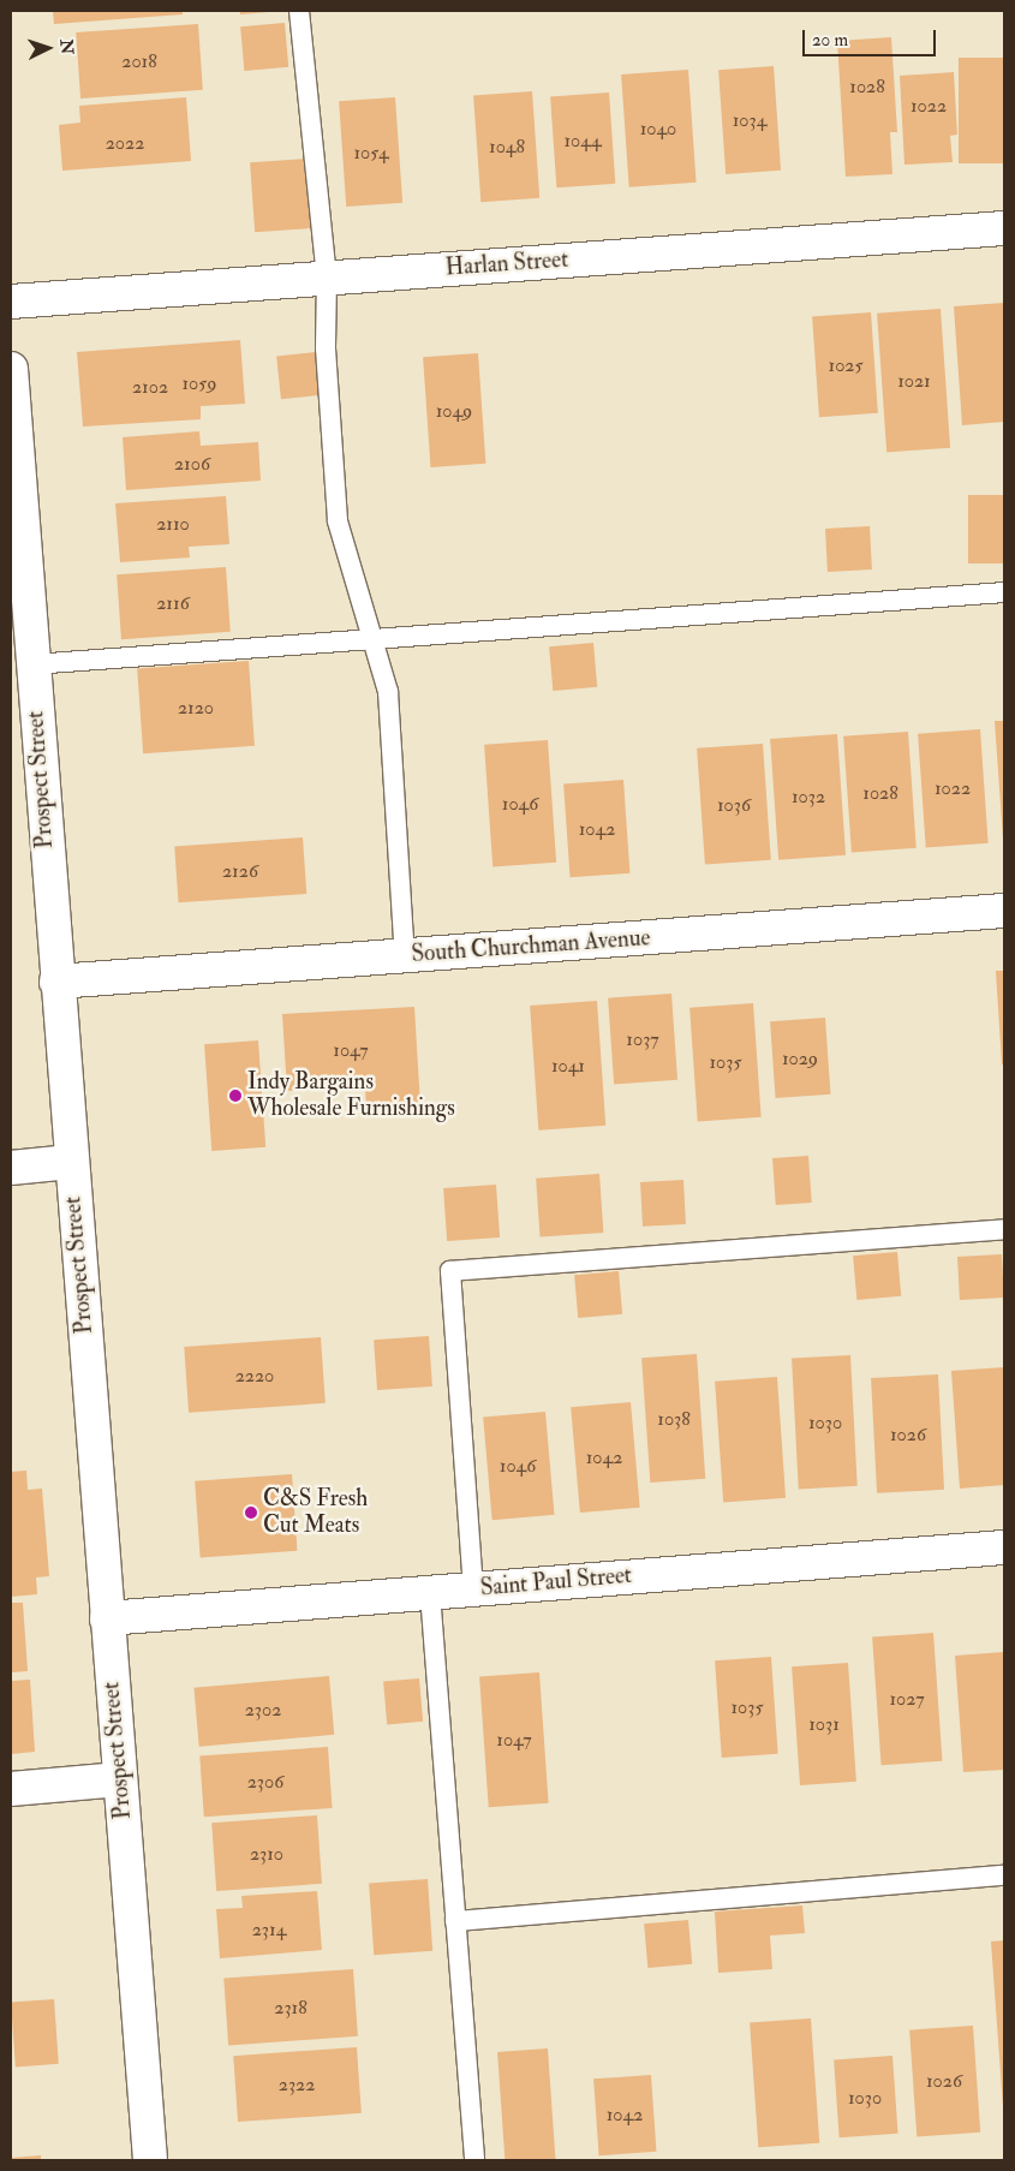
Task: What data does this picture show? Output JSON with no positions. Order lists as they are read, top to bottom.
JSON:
{
  "streets": {
    "street": [
      "Harlan Street",
      "Prospect Street",
      "South Churchman Avenue",
      "Saint Paul Street"
    ]
  },
  "crossings": [
    ["Prospect Street", "South Churchman Avenue"],
    ["Prospect Street", "Saint Paul Street"]
  ],
  "places": ["Indy Bargains Wholesale Furnishings", "C&S Fresh Cut Meats"],
  "house_numbers": [
    "2018",
    "1028",
    "1022",
    "1034",
    "1040",
    "1044",
    "2022",
    "1048",
    "1054",
    "1025",
    "1021",
    "1059",
    "2102",
    "1049",
    "2106",
    "2110",
    "2116",
    "2120",
    "1022",
    "1028",
    "1032",
    "1046",
    "1036",
    "1042",
    "2126",
    "1037",
    "1047",
    "1029",
    "1035",
    "1041",
    "2220",
    "1038",
    "1030",
    "1026",
    "1042",
    "1046",
    "1027",
    "1035",
    "2302",
    "1031",
    "1047",
    "2306",
    "2310",
    "2314",
    "2318",
    "1026",
    "2322",
    "1030",
    "1042"
  ],
  "scale_bar": "20 m",
  "north": "right"
}
